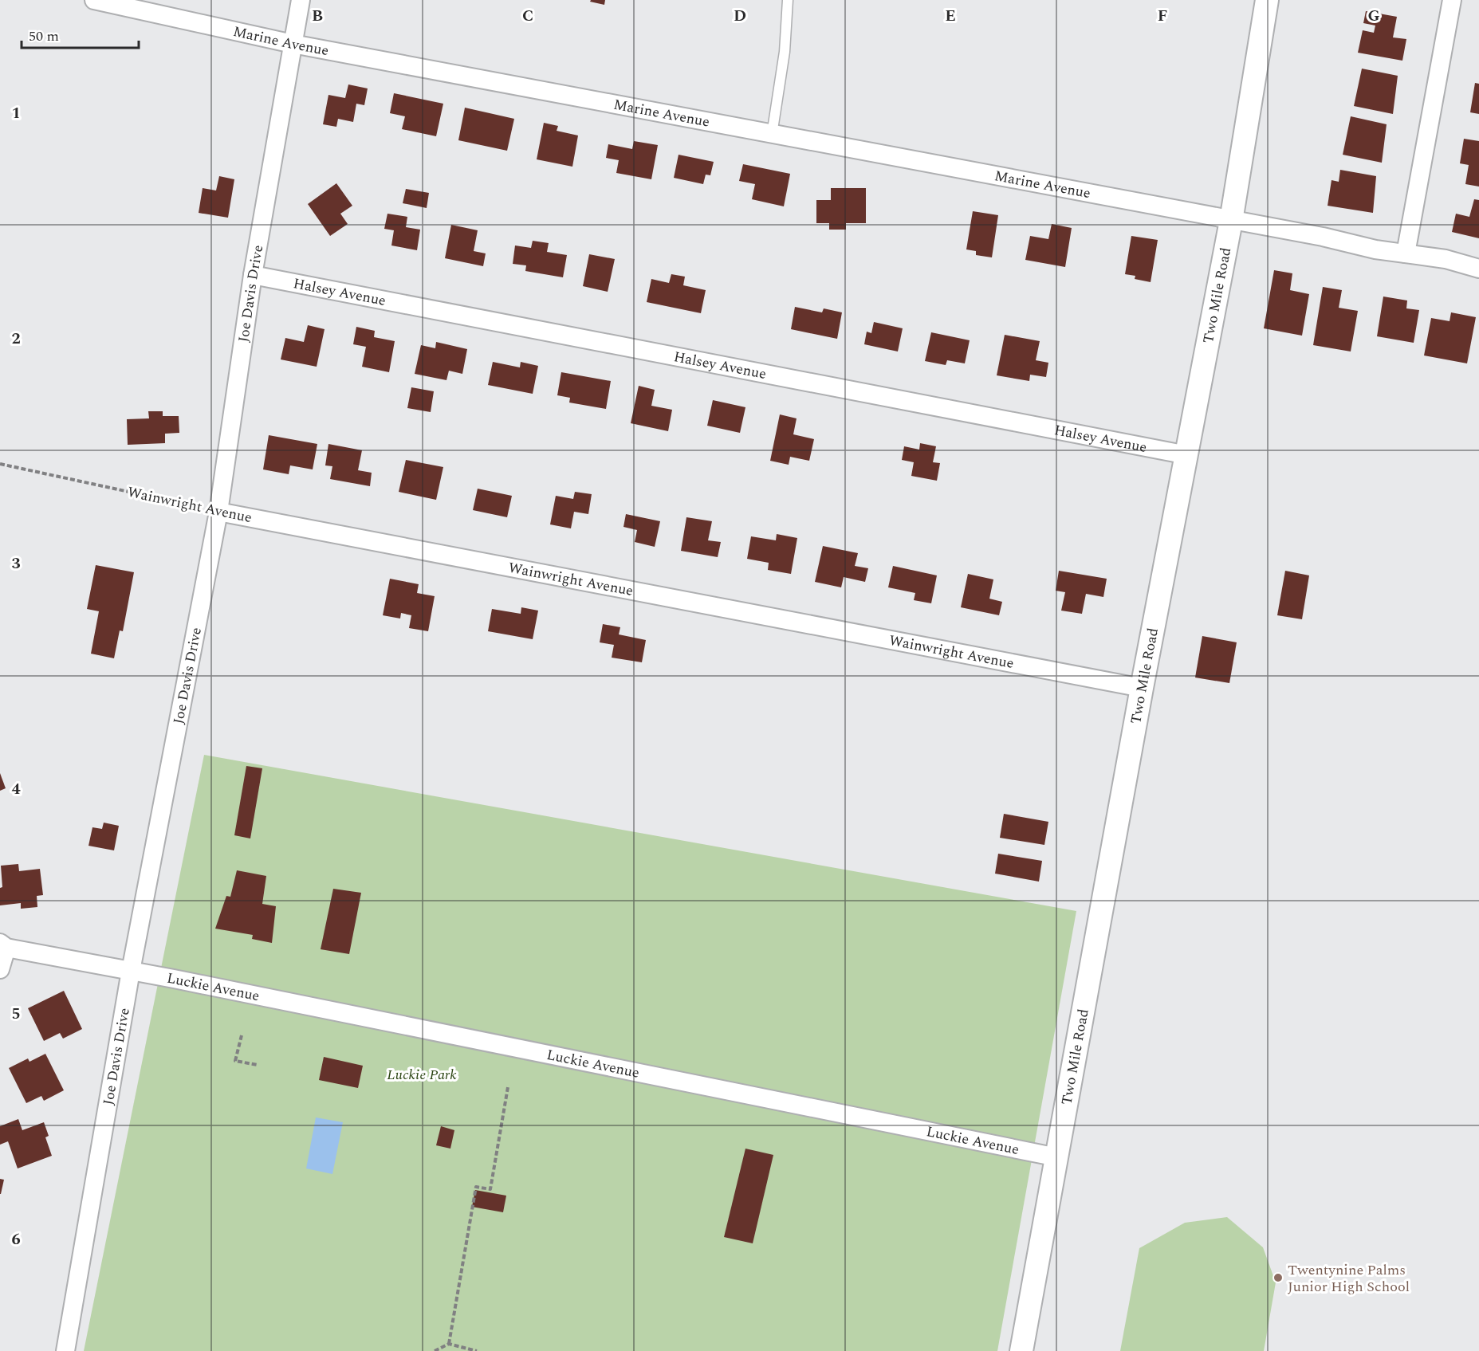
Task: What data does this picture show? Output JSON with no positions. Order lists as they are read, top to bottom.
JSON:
{
  "streets": {
    "street": [
      "Marine Avenue",
      "Halsey Avenue",
      "Joe Davis Drive",
      "Two Mile Road",
      "Wainwright Avenue",
      "Luckie Avenue"
    ]
  },
  "crossings": [
    ["Marine Avenue", "Joe Davis Drive"],
    ["Marine Avenue", "Two Mile Road"],
    ["Halsey Avenue", "Joe Davis Drive"],
    ["Halsey Avenue", "Two Mile Road"],
    ["Joe Davis Drive", "Wainwright Avenue"],
    ["Joe Davis Drive", "Luckie Avenue"],
    ["Two Mile Road", "Wainwright Avenue"],
    ["Two Mile Road", "Luckie Avenue"]
  ],
  "parks": ["Luckie Park"],
  "places": ["Twentynine Palms Junior High School"],
  "scale_bar": "50 m",
  "grid": {
    "columns": [
      "B",
      "C",
      "D",
      "E",
      "F",
      "G"
    ],
    "rows": [
      "1",
      "2",
      "3",
      "4",
      "5",
      "6"
    ]
  }
}
